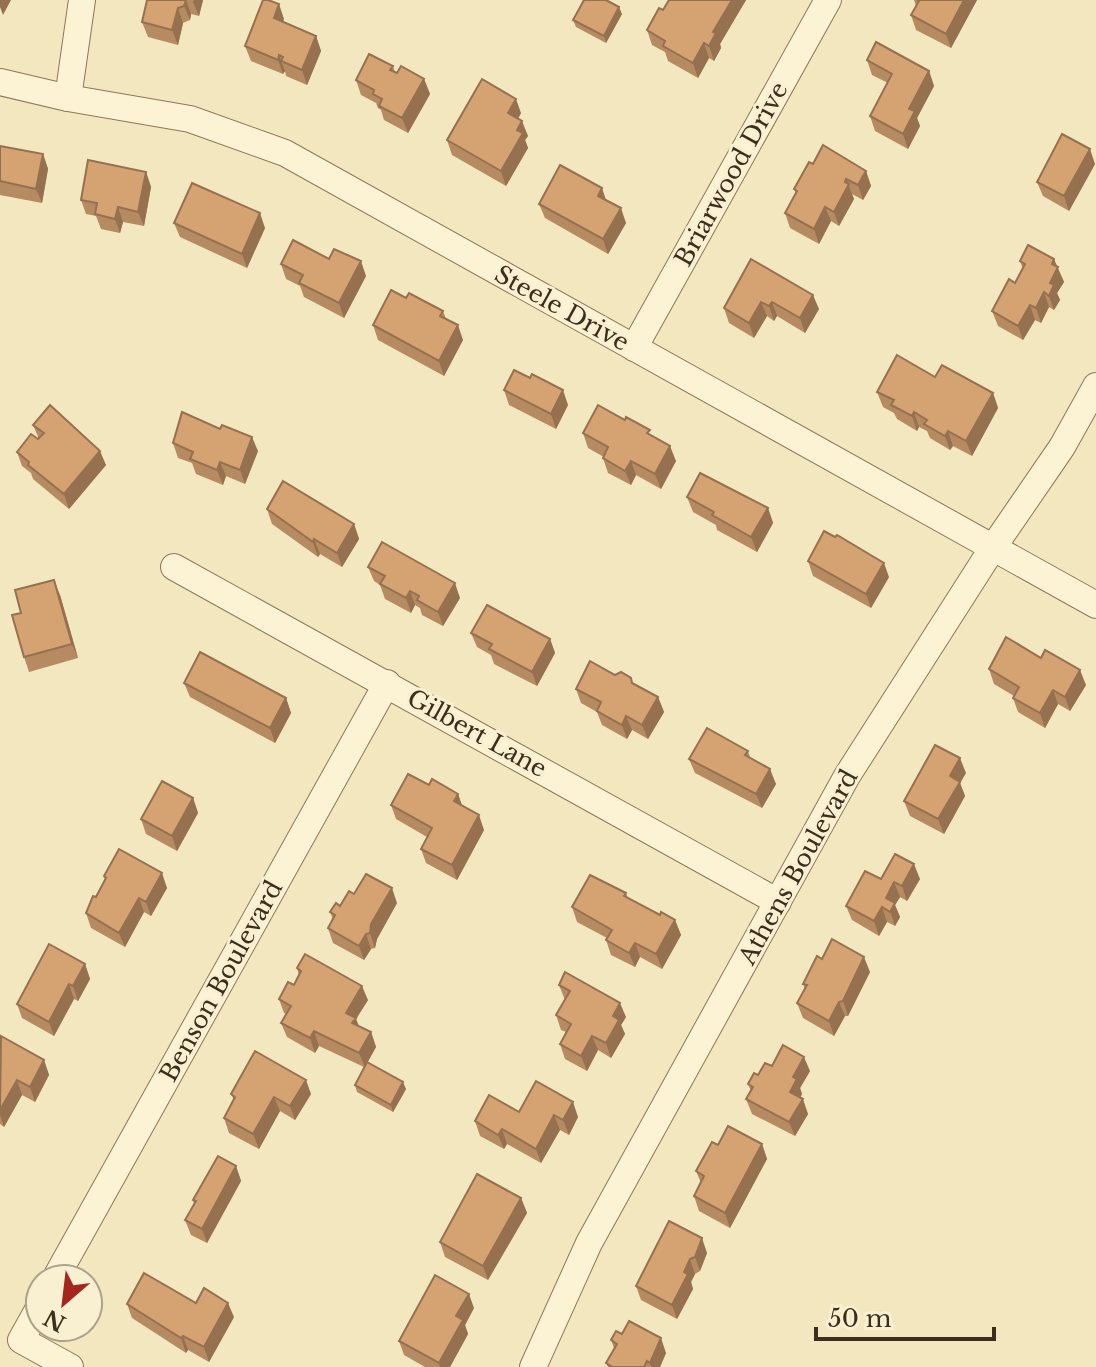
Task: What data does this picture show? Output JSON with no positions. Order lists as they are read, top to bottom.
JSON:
{
  "streets": {
    "street": [
      "Briarwood Drive",
      "Steele Drive",
      "Gilbert Lane",
      "Athens Boulevard",
      "Benson Boulevard"
    ]
  },
  "crossings": [
    ["Briarwood Drive", "Steele Drive"],
    ["Steele Drive", "Athens Boulevard"],
    ["Gilbert Lane", "Athens Boulevard"],
    ["Gilbert Lane", "Benson Boulevard"]
  ],
  "scale_bar": "50 m",
  "north": "bottom left"
}
